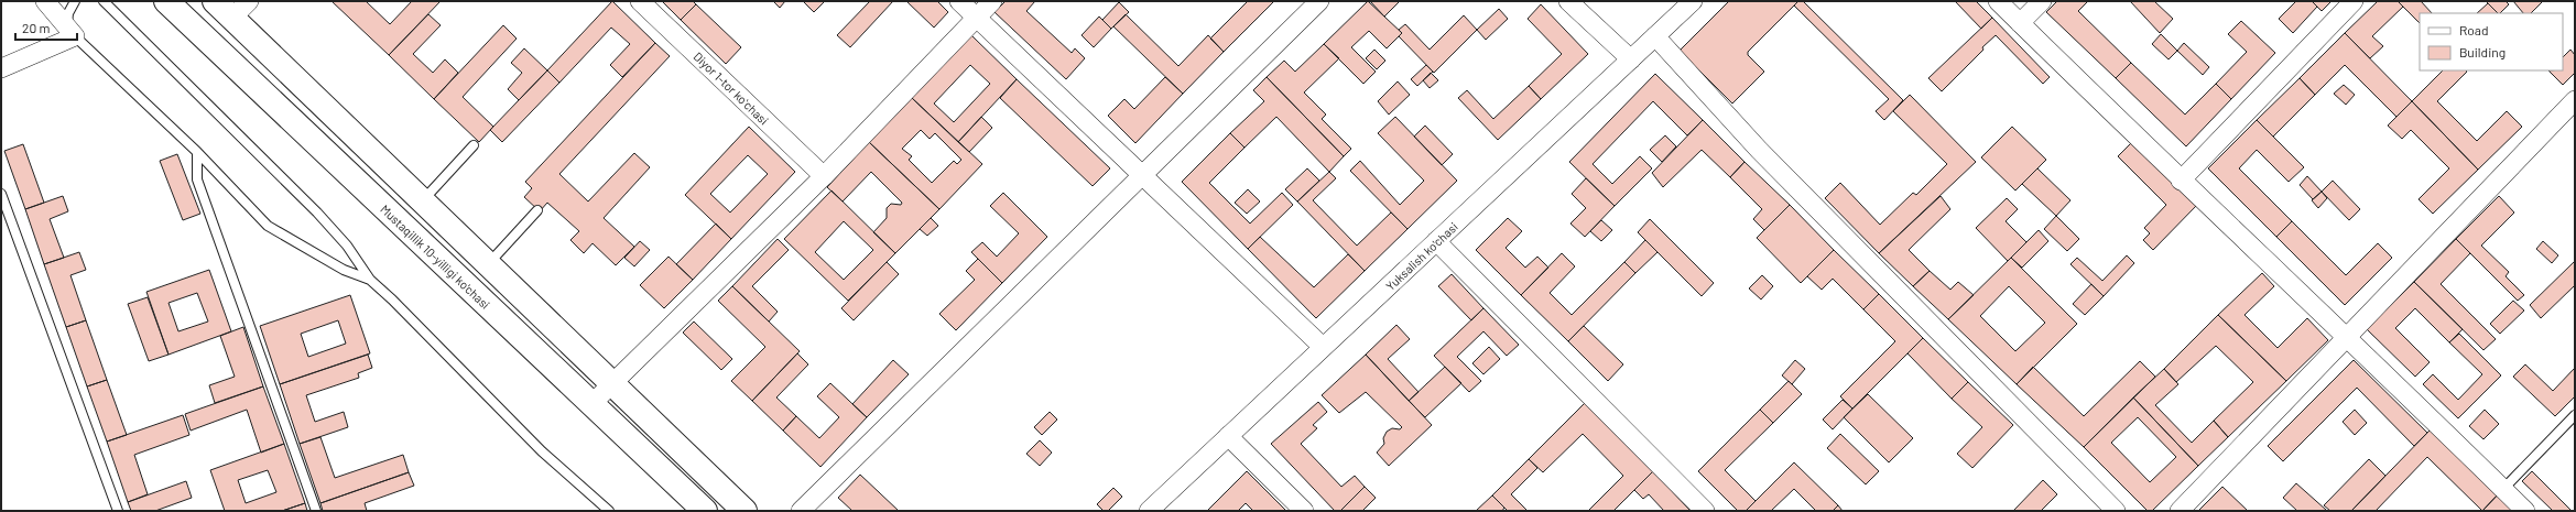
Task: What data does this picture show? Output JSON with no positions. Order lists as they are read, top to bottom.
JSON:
{
  "streets": {
    "main road": ["Mustaqillik 10-yilligi ko'chasi"],
    "street": ["Diyor 1-tor koʻchasi", "Yuksalish ko'chasi"]
  },
  "legend": ["Road", "Building"],
  "scale_bar": "20 m"
}
